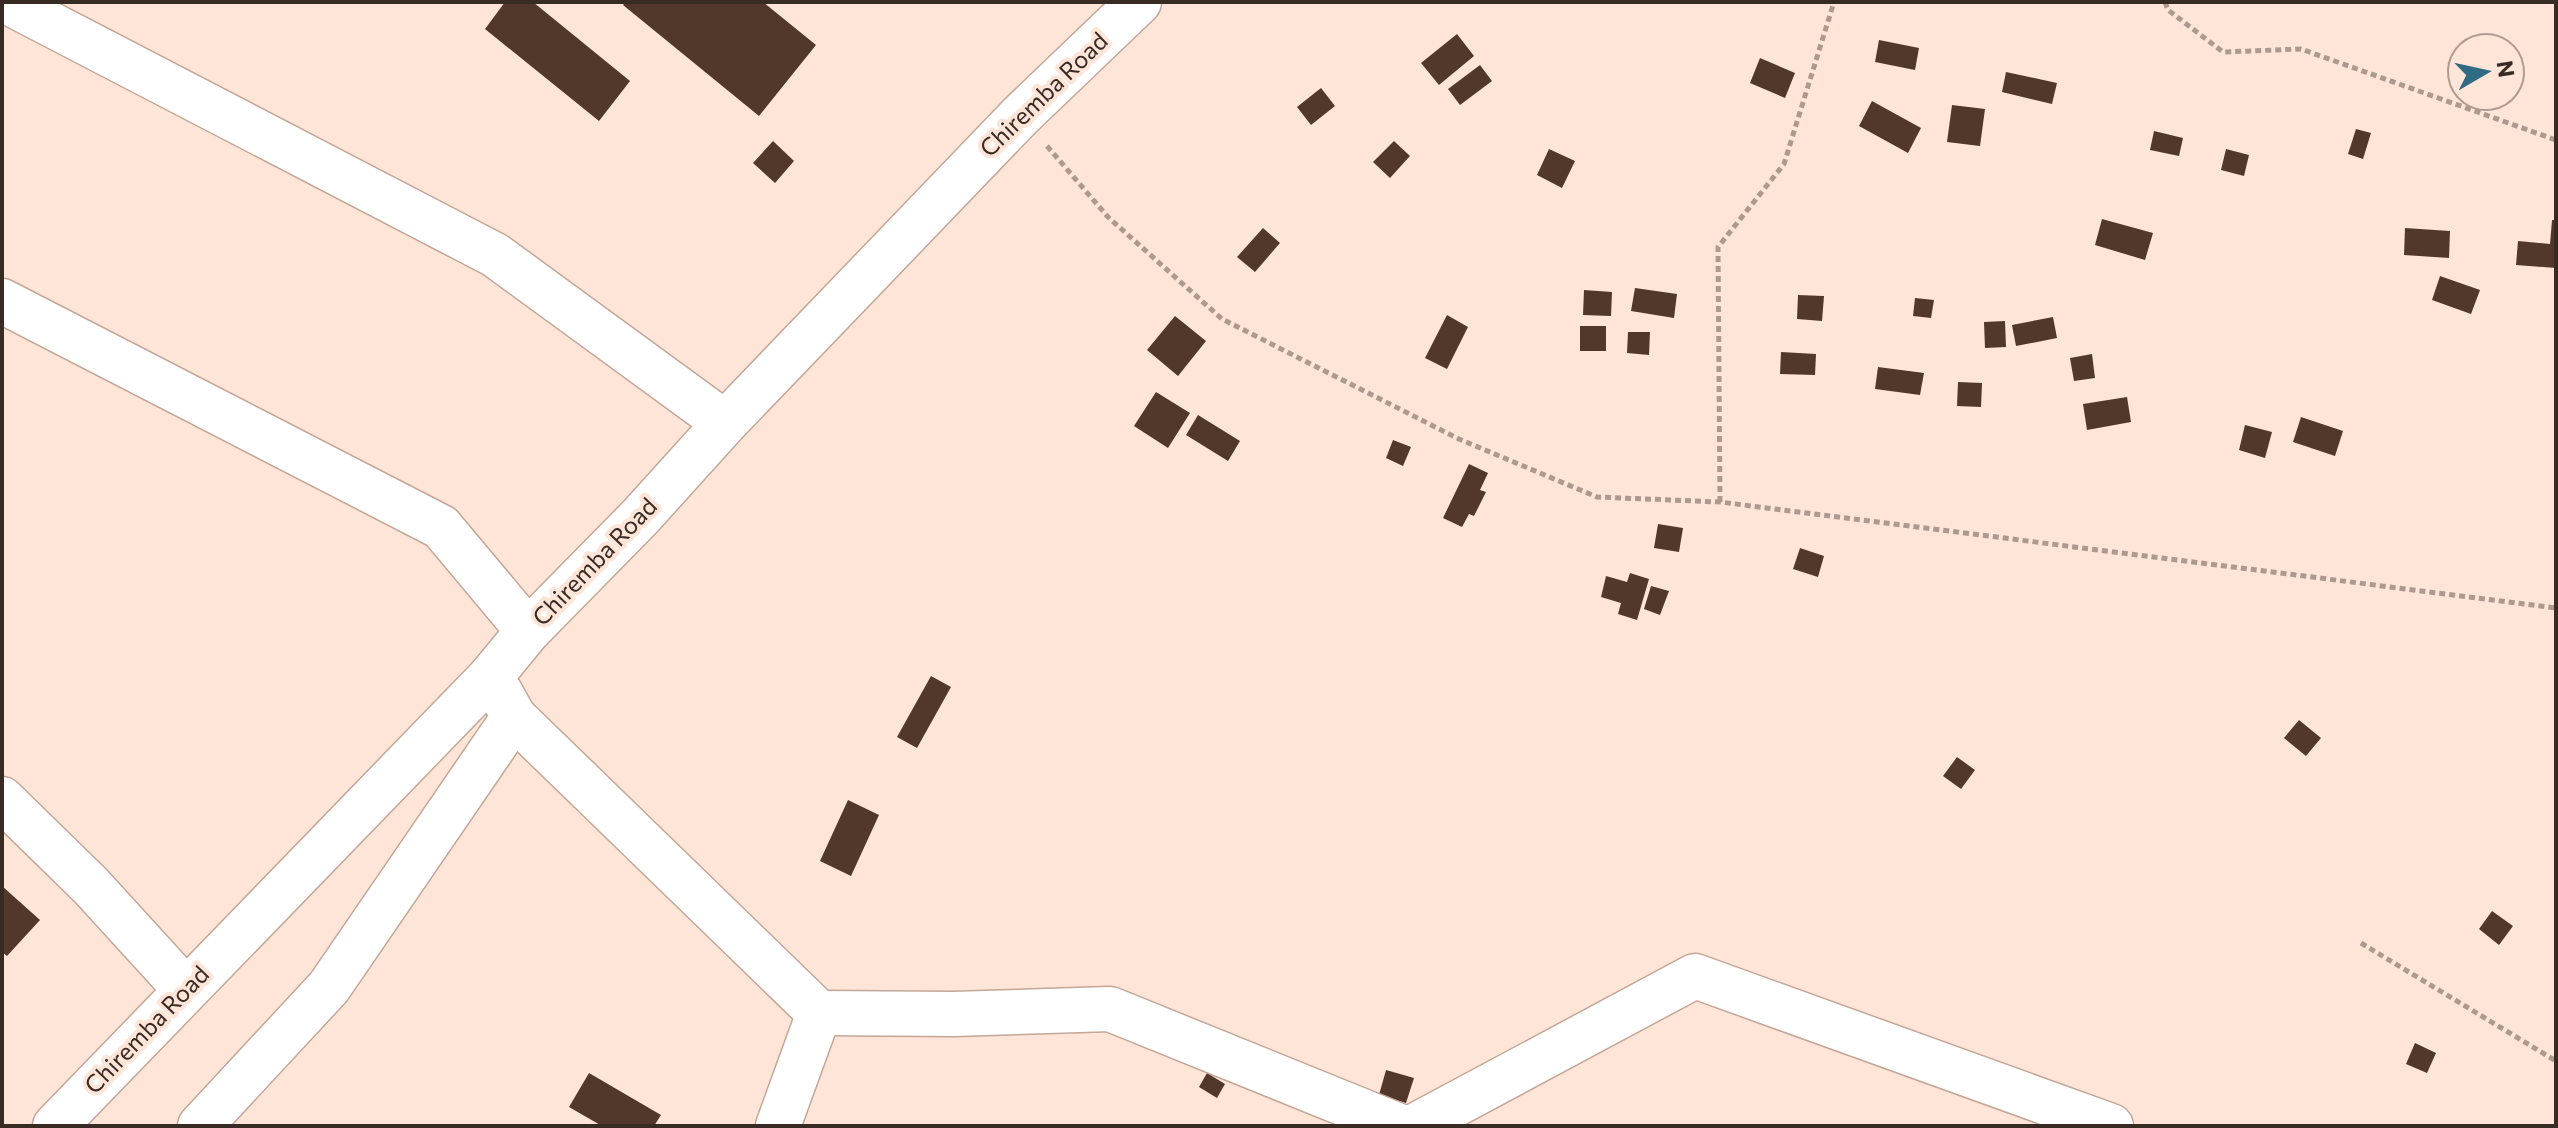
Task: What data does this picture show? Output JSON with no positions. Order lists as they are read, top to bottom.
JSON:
{
  "streets": {
    "street": ["Chiremba Road"]
  },
  "north": "right"
}
